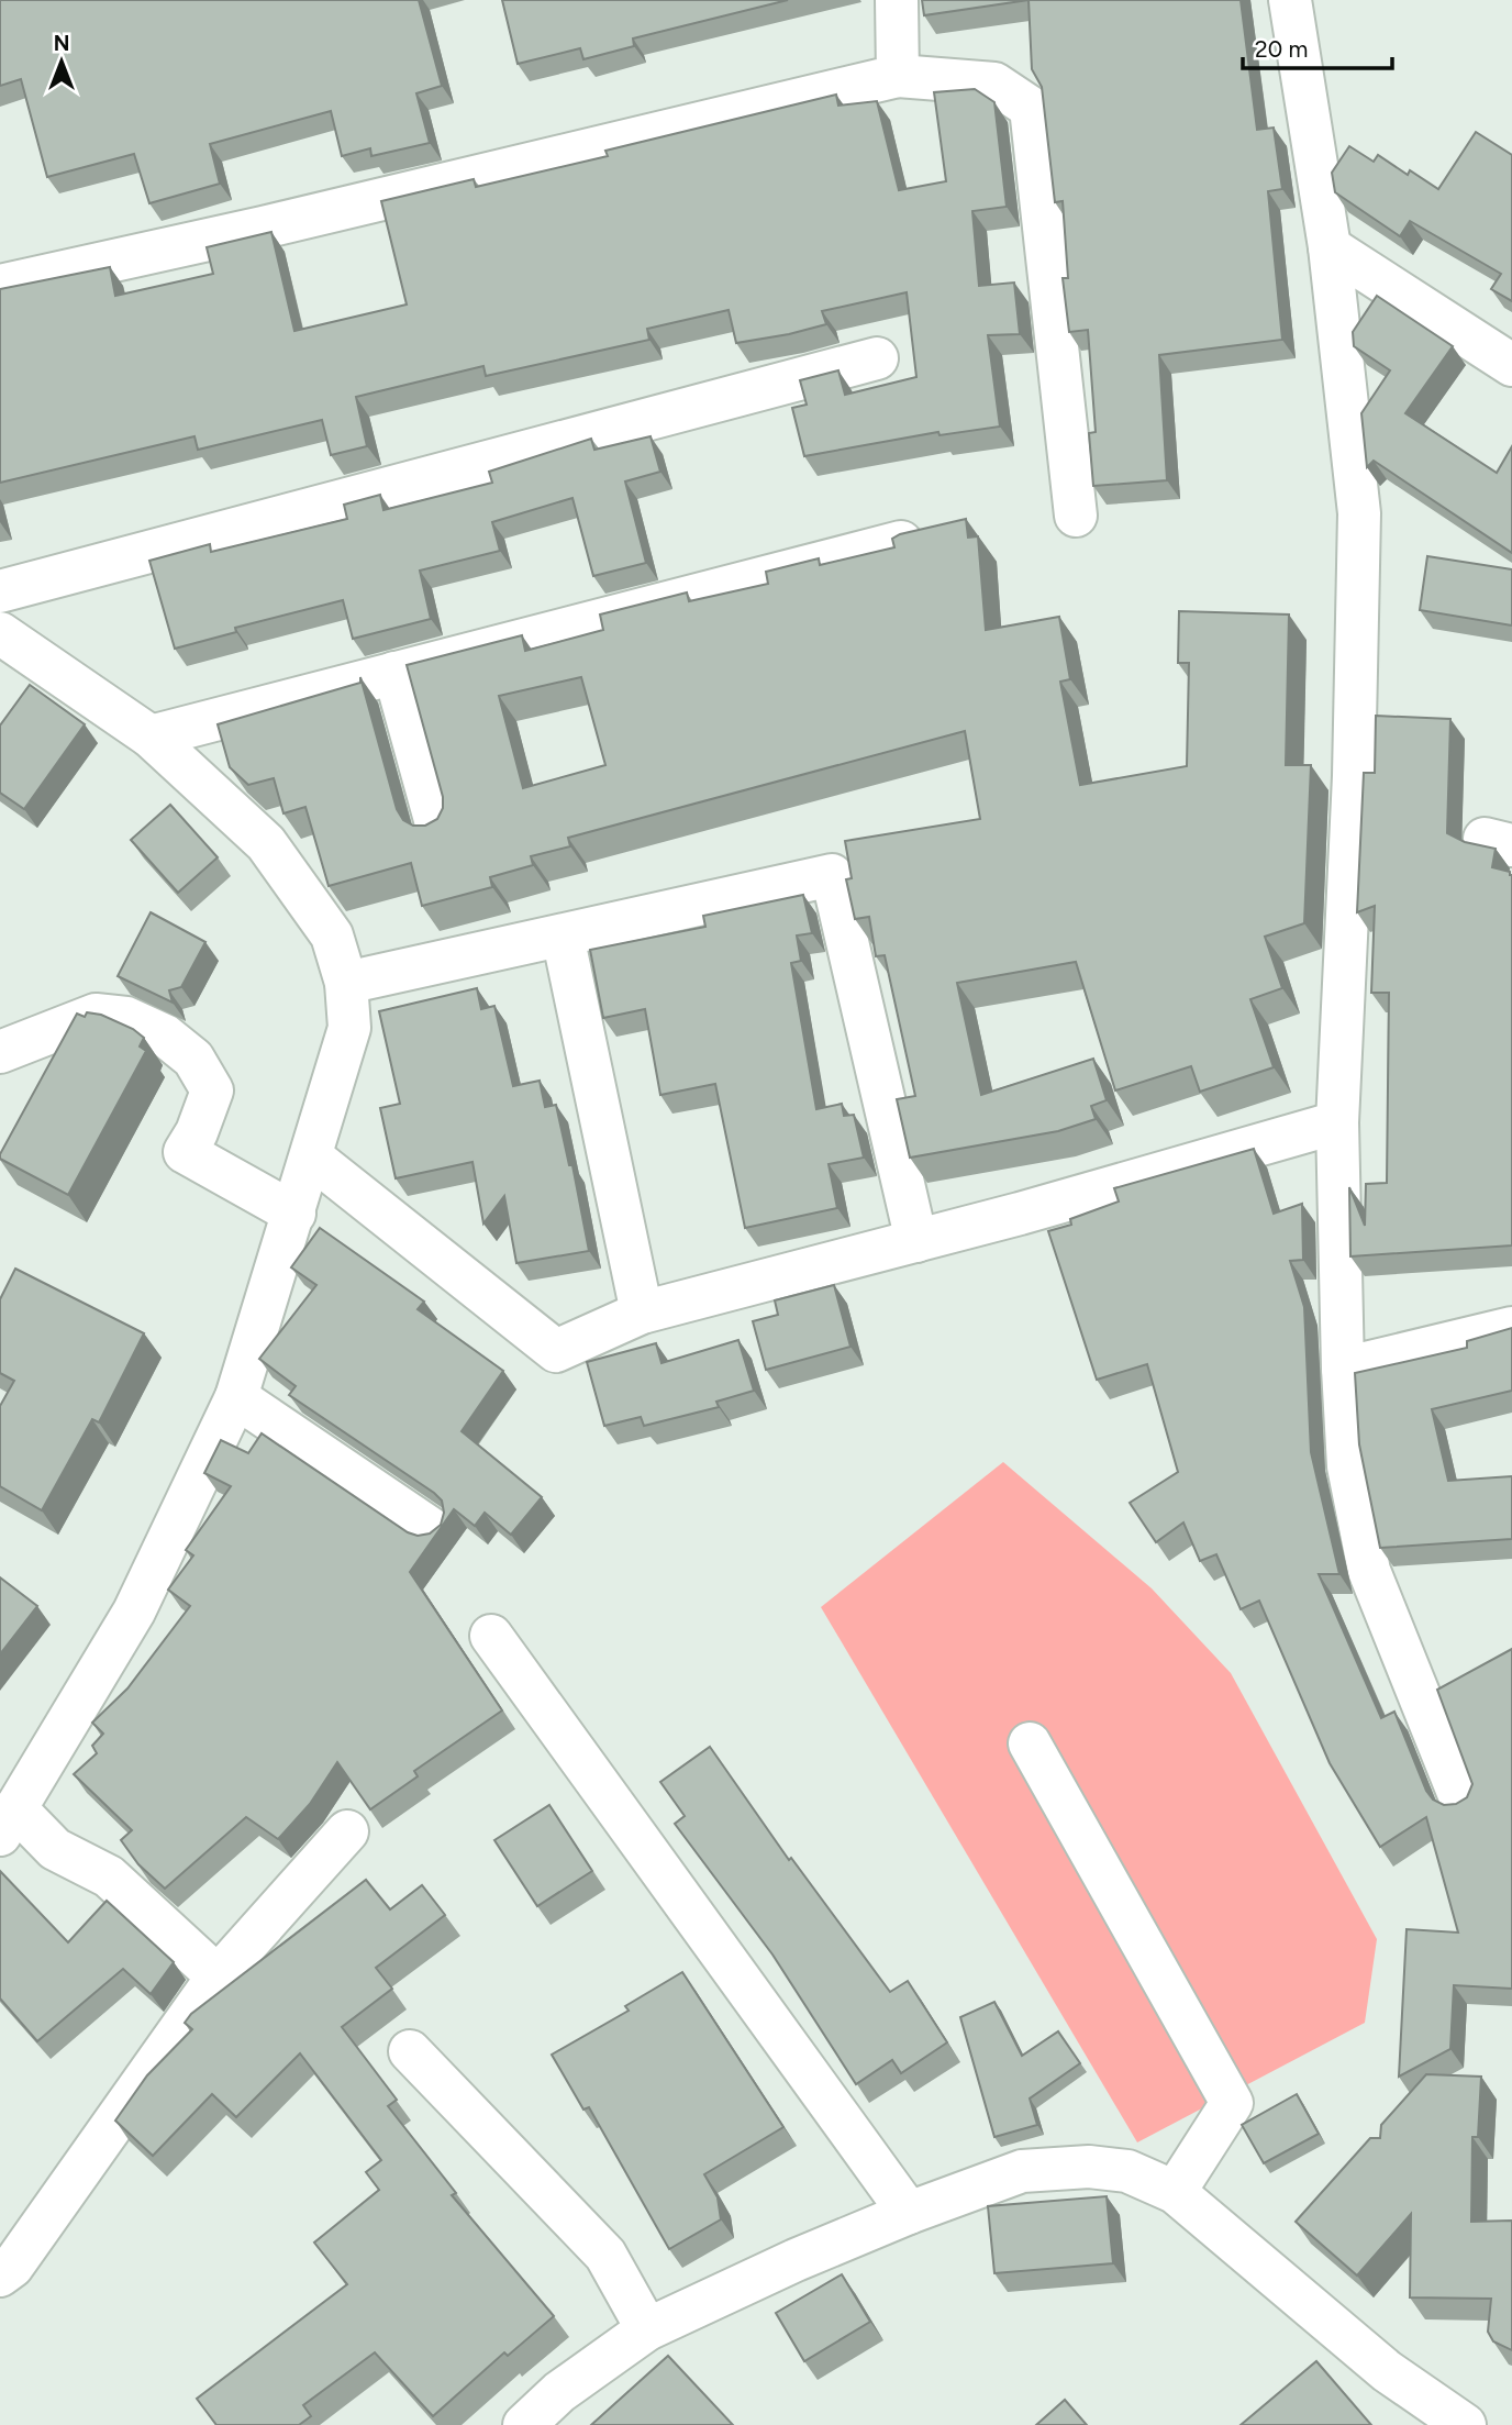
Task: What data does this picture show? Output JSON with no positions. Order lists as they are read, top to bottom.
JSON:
{
  "scale_bar": "20 m",
  "north": "top"
}
